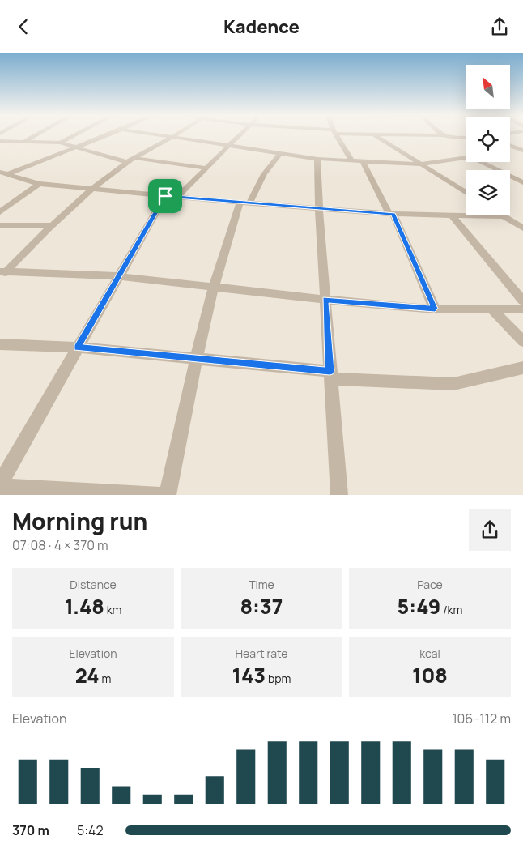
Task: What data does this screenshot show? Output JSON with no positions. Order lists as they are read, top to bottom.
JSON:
{
  "north": "top left",
  "page": {
    "header": "Kadence",
    "heading": ["Morning run", "07:08 · 4 × 370 m"],
    "stats": [
      ["Distance", "1.48 km"],
      ["Time", "8:37"],
      ["Pace", "5:49 /km"],
      ["Elevation", "24 m"],
      ["Heart rate", "143 bpm"],
      ["kcal", "108"]
    ],
    "chart": ["Elevation", "106–112 m"],
    "list": [
      {
        "name": "370 m",
        "note": "5:42"
      }
    ]
  }
}
